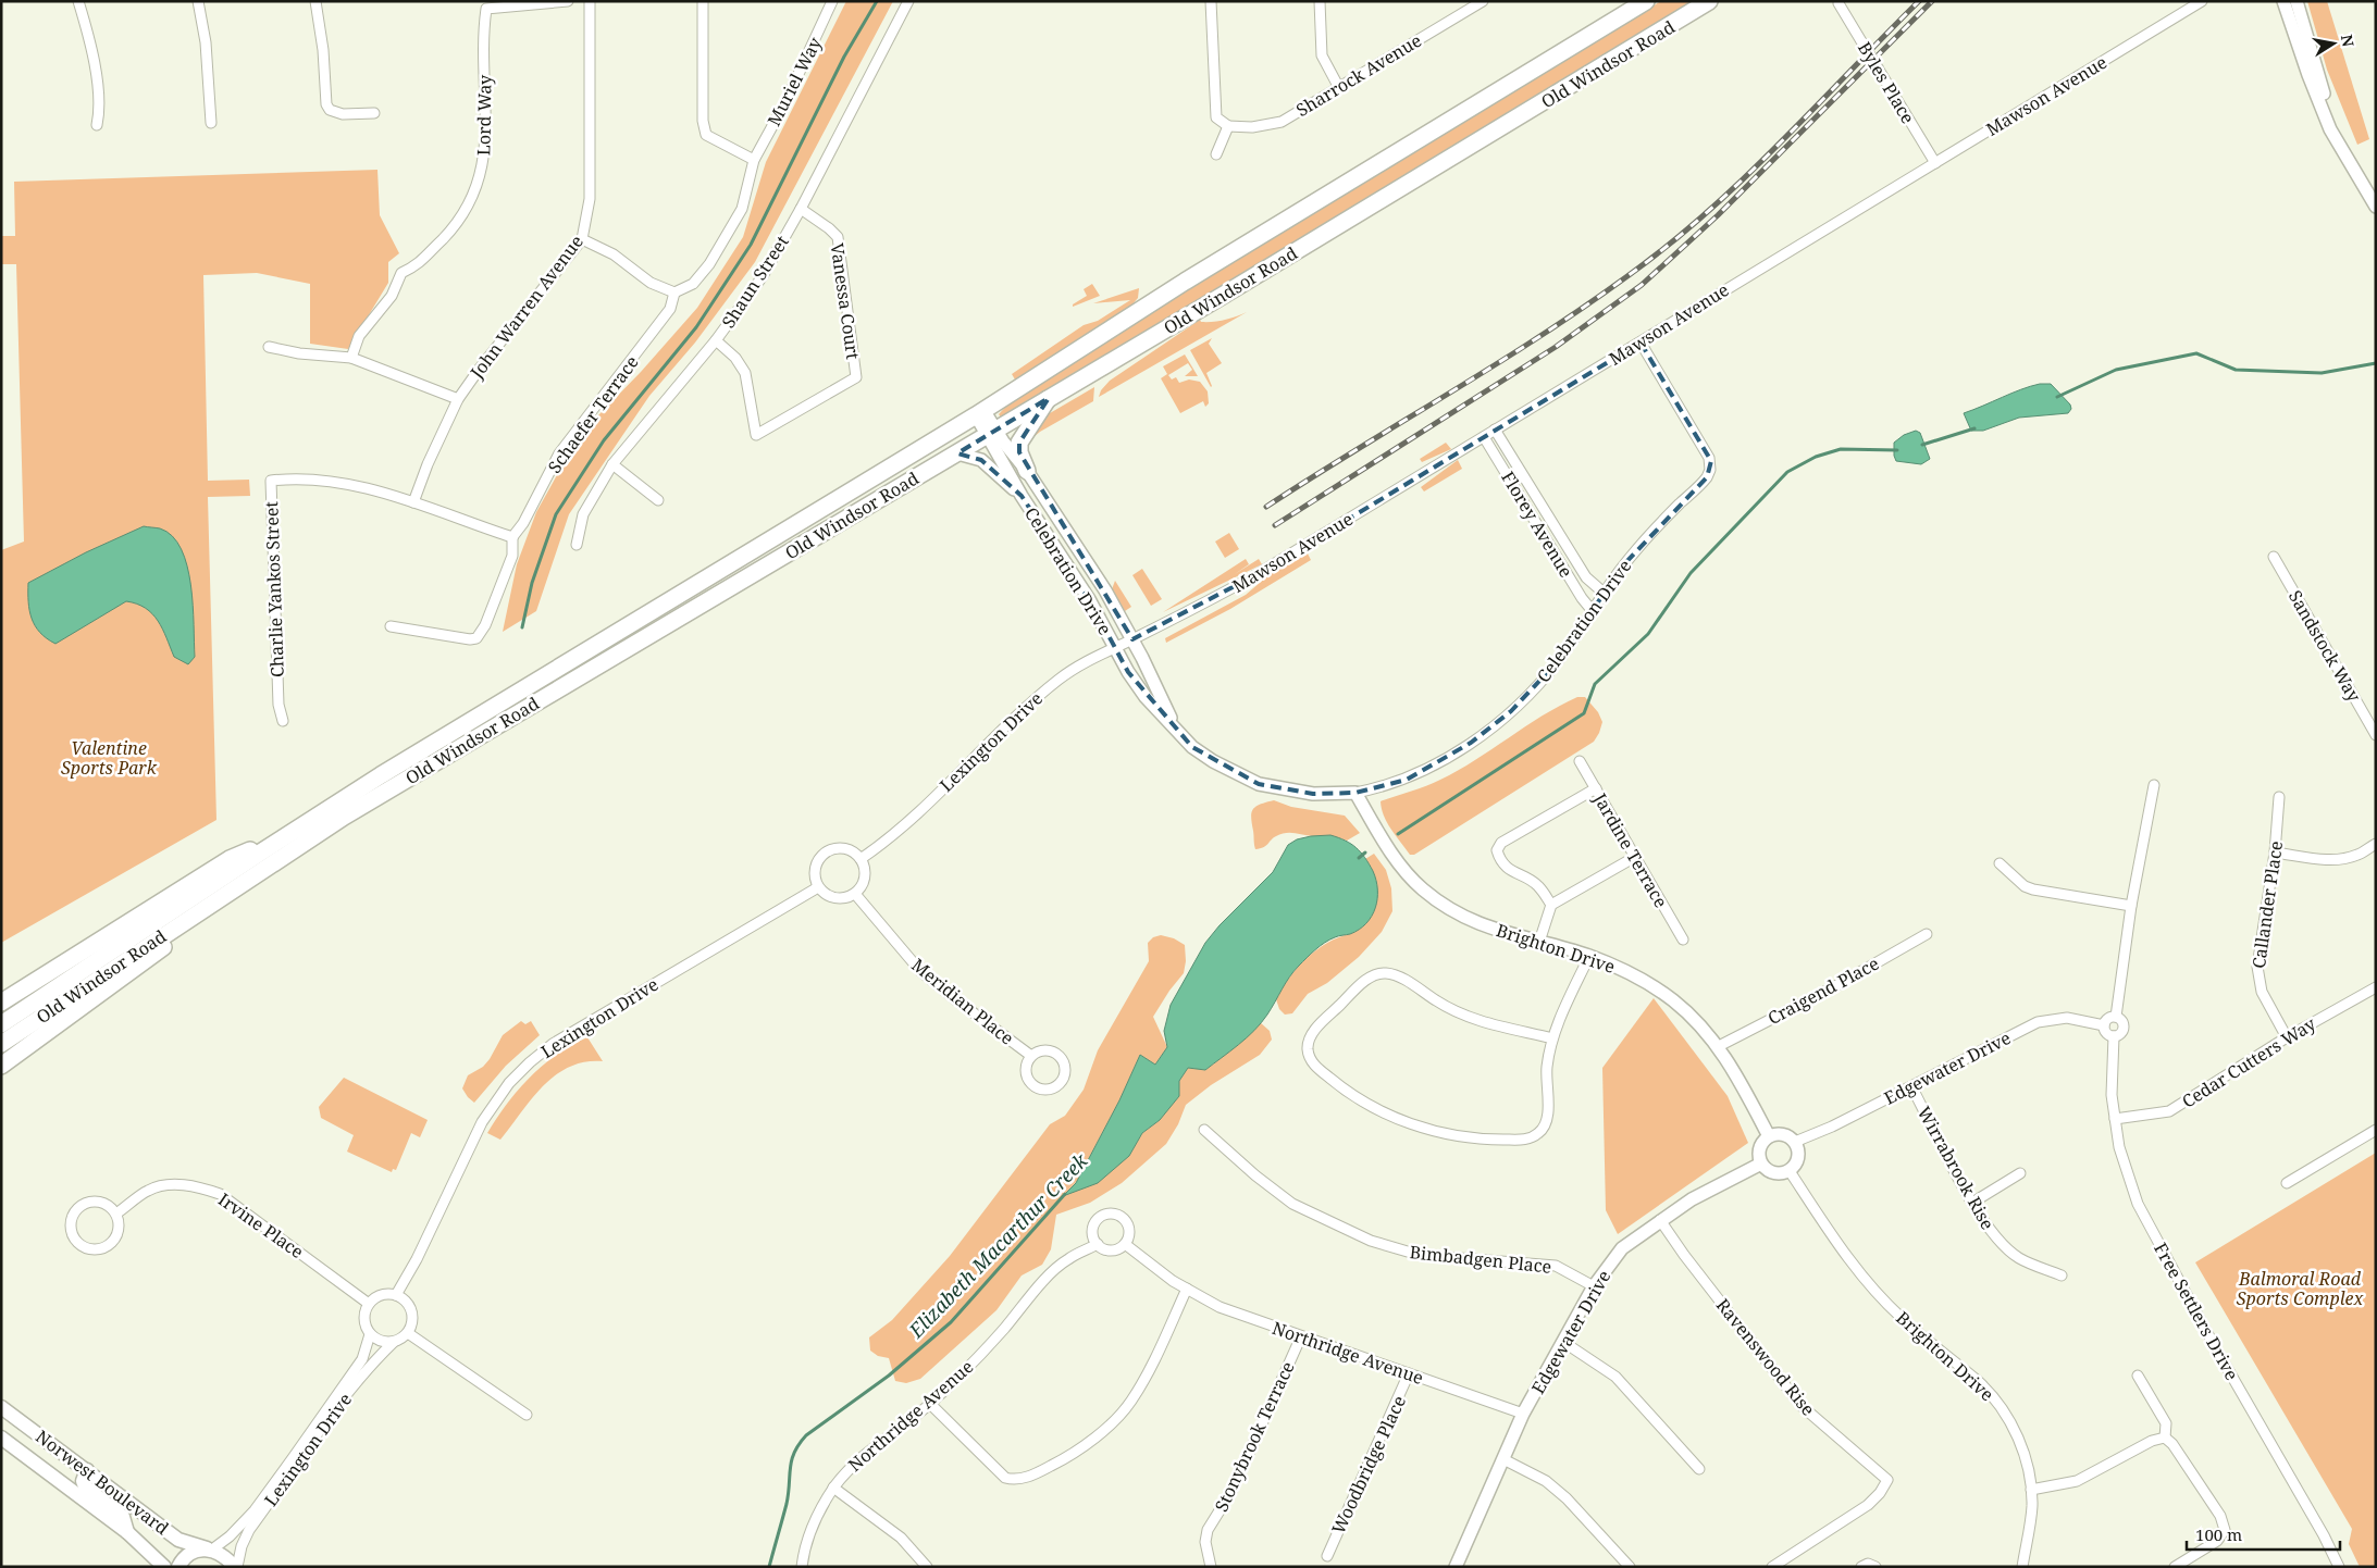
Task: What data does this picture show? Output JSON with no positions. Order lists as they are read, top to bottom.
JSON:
{
  "streets": {
    "highway": ["Old Windsor Road"],
    "main road": ["Norwest Boulevard"],
    "street": [
      "Sharrock Avenue",
      "Muriel Way",
      "Byles Place",
      "Mawson Avenue",
      "Lord Way",
      "Shaun Street",
      "Vanessa Court",
      "John Warren Avenue",
      "Schaefer Terrace",
      "Florey Avenue",
      "Celebration Drive",
      "Charlie Yankos Street",
      "Sandstock Way",
      "Lexington Drive",
      "Jardine Terrace",
      "Callander Place",
      "Brighton Drive",
      "Craigend Place",
      "Meridian Place",
      "Cedar Cutters Way",
      "Edgewater Drive",
      "Wirrabrook Rise",
      "Irvine Place",
      "Bimbadgen Place",
      "Free Settlers Drive",
      "Northridge Avenue",
      "Ravenswood Rise",
      "Stonybrook Terrace",
      "Woodbridge Place"
    ]
  },
  "crossings": [
    ["Old Windsor Road", "Celebration Drive"],
    ["Muriel Way", "Schaefer Terrace"],
    ["Byles Place", "Mawson Avenue"],
    ["Mawson Avenue", "Florey Avenue"],
    ["Mawson Avenue", "Celebration Drive"],
    ["Mawson Avenue", "Lexington Drive"],
    ["Shaun Street", "Vanessa Court"],
    ["John Warren Avenue", "Charlie Yankos Street"],
    ["Schaefer Terrace", "Charlie Yankos Street"],
    ["Florey Avenue", "Celebration Drive"],
    ["Celebration Drive", "Lexington Drive"],
    ["Celebration Drive", "Brighton Drive"],
    ["Lexington Drive", "Meridian Place"],
    ["Lexington Drive", "Irvine Place"],
    ["Lexington Drive", "Norwest Boulevard"],
    ["Callander Place", "Cedar Cutters Way"],
    ["Brighton Drive", "Craigend Place"],
    ["Brighton Drive", "Edgewater Drive"],
    ["Cedar Cutters Way", "Free Settlers Drive"],
    ["Edgewater Drive", "Wirrabrook Rise"],
    ["Edgewater Drive", "Bimbadgen Place"],
    ["Edgewater Drive", "Free Settlers Drive"],
    ["Edgewater Drive", "Northridge Avenue"],
    ["Edgewater Drive", "Ravenswood Rise"],
    ["Northridge Avenue", "Stonybrook Terrace"],
    ["Northridge Avenue", "Woodbridge Place"]
  ],
  "water": ["Elizabeth Macarthur Creek"],
  "parks": ["Valentine Sports Park", "Balmoral Road Sports Complex"],
  "scale_bar": "100 m",
  "north": "right"
}
